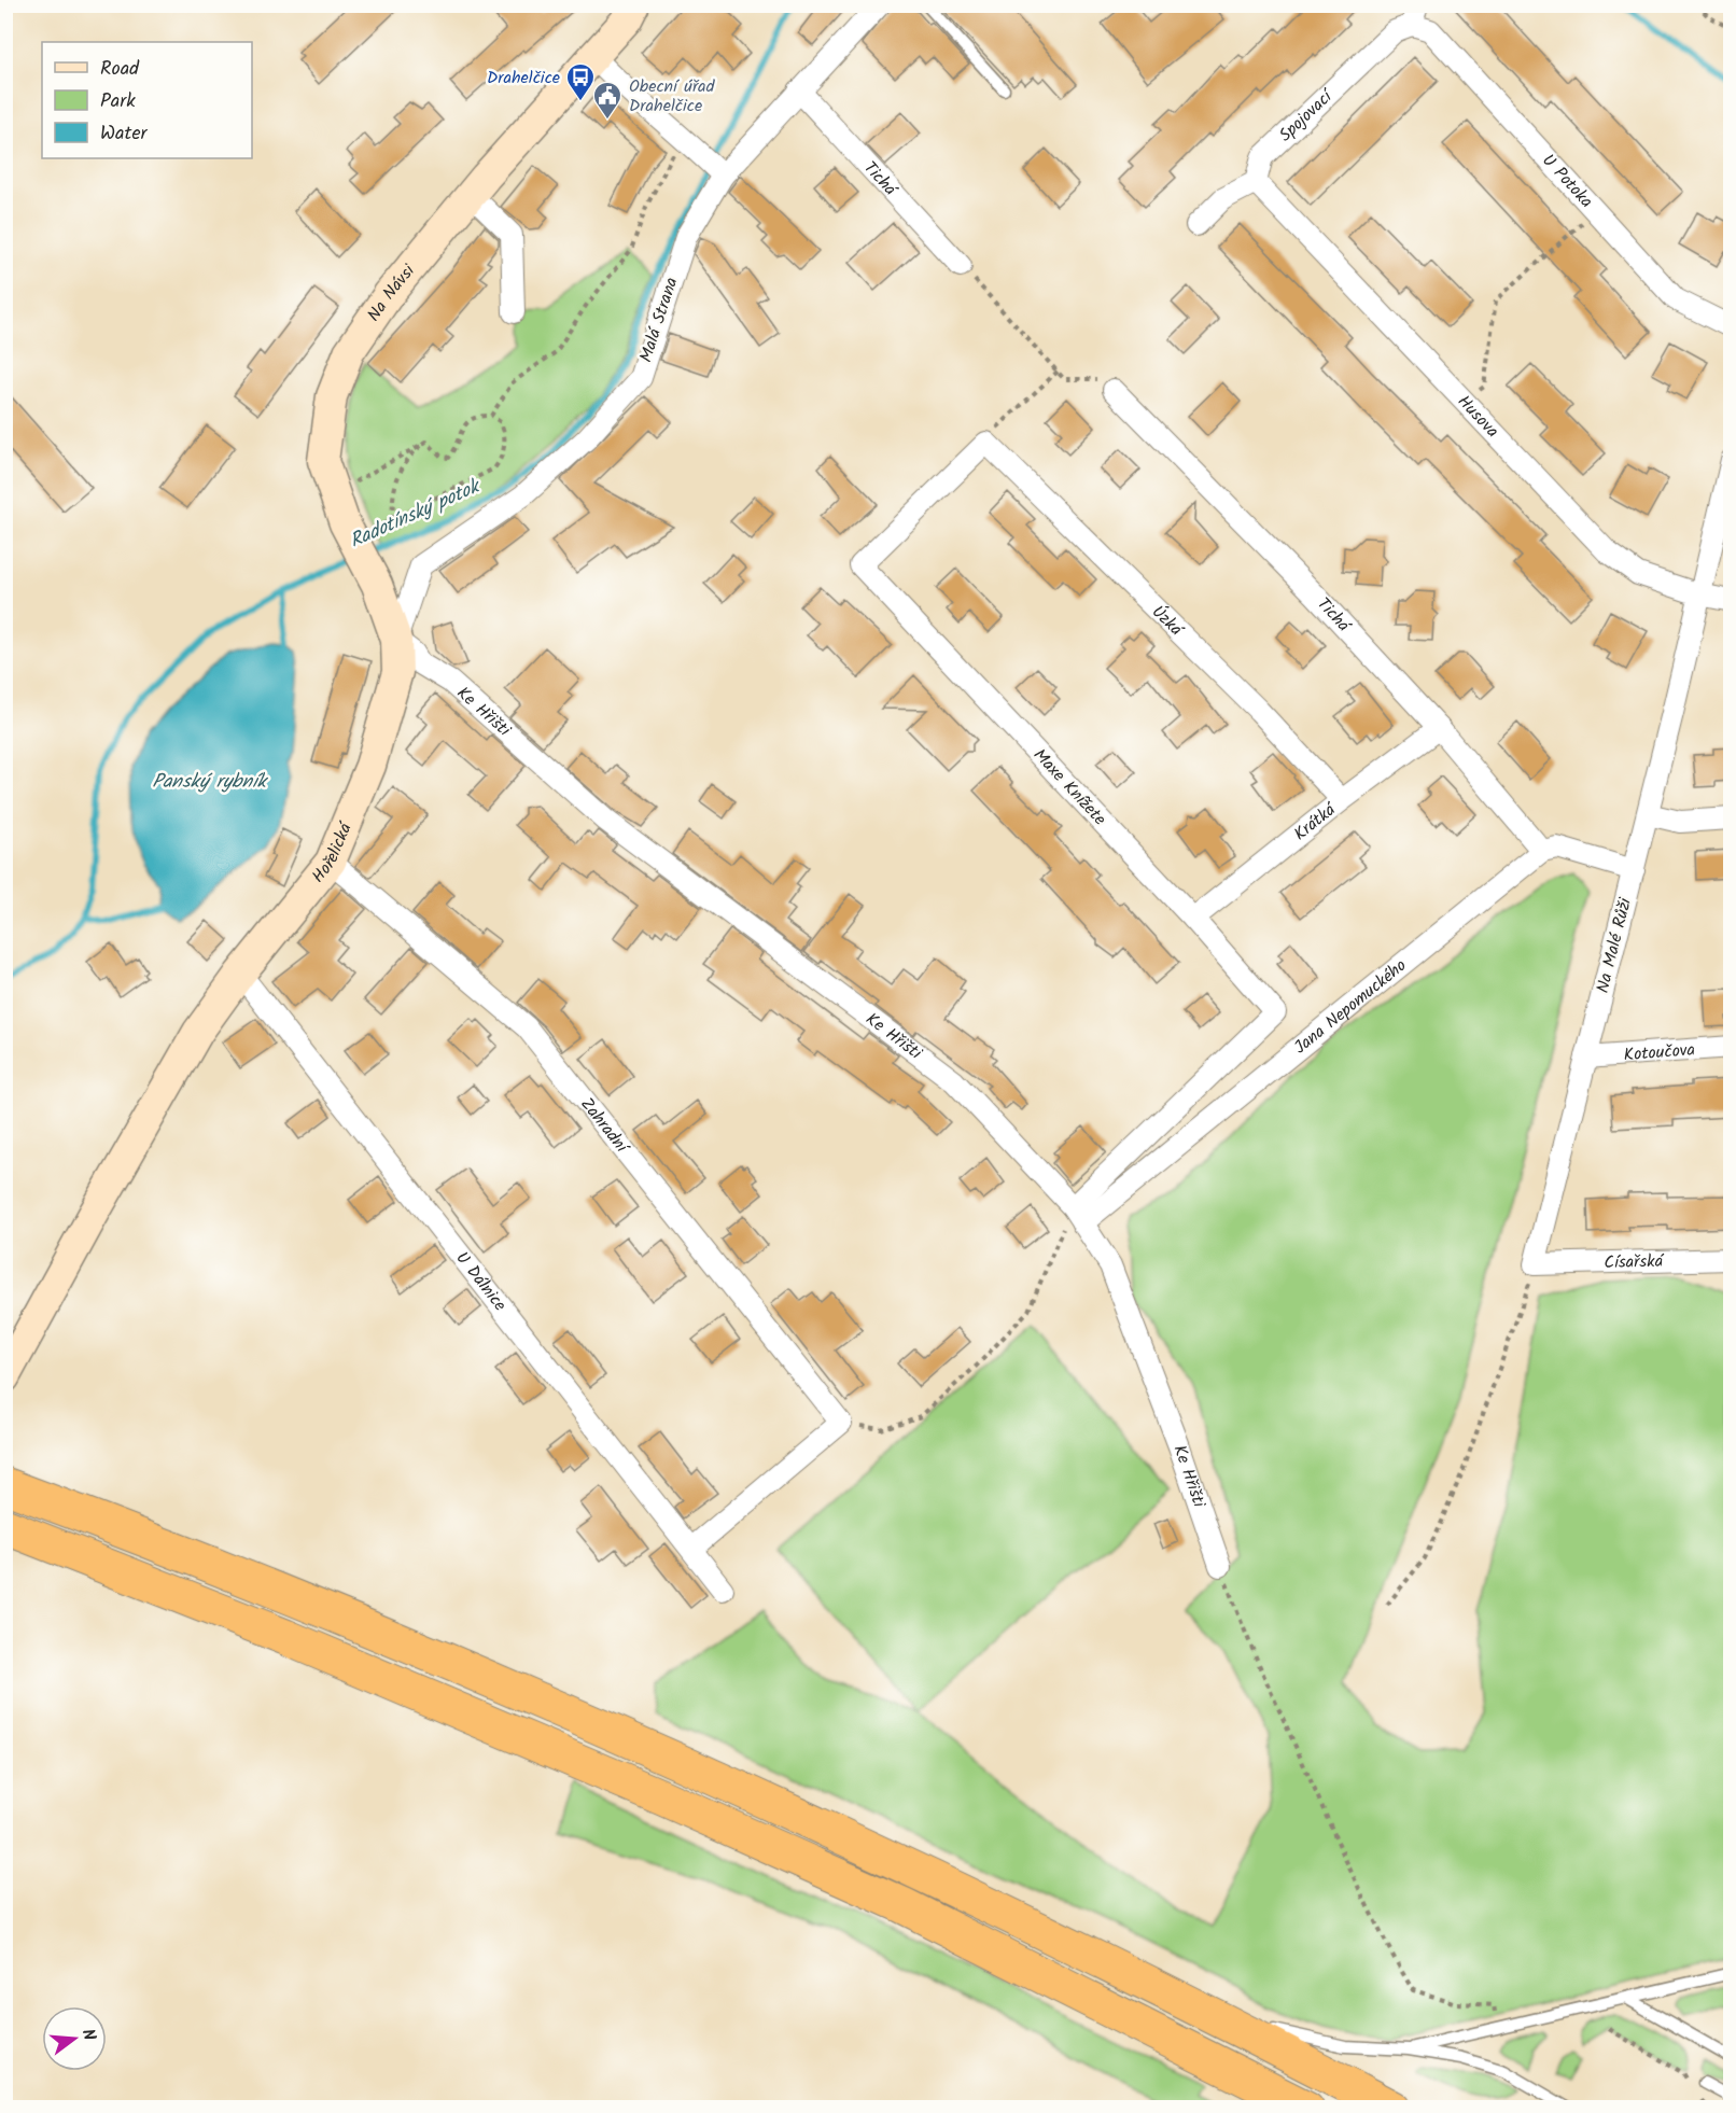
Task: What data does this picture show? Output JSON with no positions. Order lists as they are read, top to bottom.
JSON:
{
  "streets": {
    "main road": ["Na Návsi", "Hořelická"],
    "street": [
      "Spojovací",
      "Tichá",
      "U Potoka",
      "Malá Strana",
      "Husova",
      "Úzká",
      "Ke Hřišti",
      "Maxe Knížete",
      "Krátká",
      "Na Malé Růži",
      "Jana Nepomuckého",
      "Kotoučova",
      "Zahradní",
      "Císařská",
      "U Dálnice"
    ]
  },
  "crossings": [
    ["Spojovací", "U Potoka"],
    ["Spojovací", "Husova"],
    ["Tichá", "Malá Strana"],
    ["Tichá", "Krátká"],
    ["Tichá", "Jana Nepomuckého"],
    ["Na Návsi", "Malá Strana"],
    ["Na Návsi", "Ke Hřišti"],
    ["Na Návsi", "Hořelická"],
    ["Malá Strana", "Ke Hřišti"],
    ["Malá Strana", "Hořelická"],
    ["Husova", "Na Malé Růži"],
    ["Úzká", "Maxe Knížete"],
    ["Úzká", "Krátká"],
    ["Ke Hřišti", "Maxe Knížete"],
    ["Ke Hřišti", "Hořelická"],
    ["Ke Hřišti", "Jana Nepomuckého"],
    ["Maxe Knížete", "Krátká"],
    ["Maxe Knížete", "Jana Nepomuckého"],
    ["Hořelická", "Zahradní"],
    ["Hořelická", "U Dálnice"],
    ["Na Malé Růži", "Kotoučova"],
    ["Na Malé Růži", "Císařská"]
  ],
  "water": ["Radotínský potok", "Panský rybník"],
  "places": {
    "bus stop": ["Drahelčice"],
    "public building": ["Obecní úřad Drahelčice"]
  },
  "legend": ["Road", "Park", "Water"],
  "north": "right"
}
